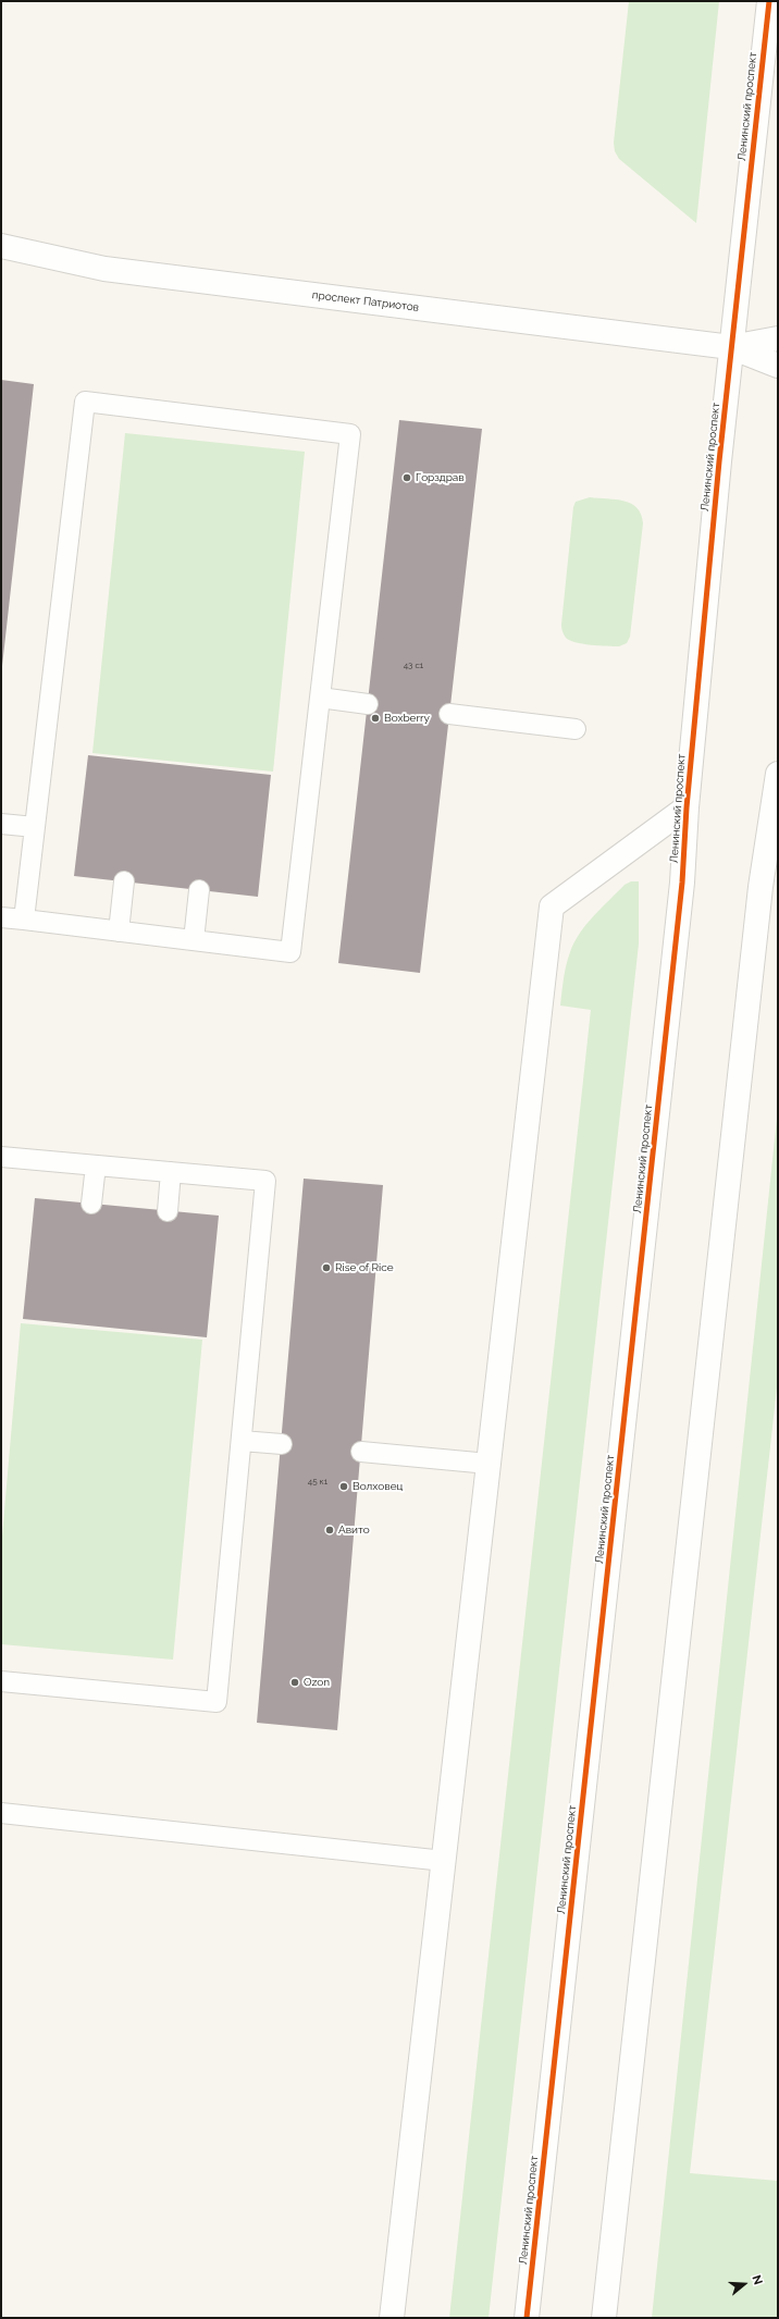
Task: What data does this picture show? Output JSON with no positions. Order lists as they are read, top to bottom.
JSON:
{
  "streets": {
    "street": ["Ленинский проспект", "проспект Патриотов"]
  },
  "crossings": [
    ["Ленинский проспект", "проспект Патриотов"]
  ],
  "places": [
    "Горздрав",
    "Boxberry",
    "Rise of Rice",
    "Волховец",
    "Авито",
    "Ozon"
  ],
  "house_numbers": ["43 с1", "45 к1"],
  "north": "right"
}
